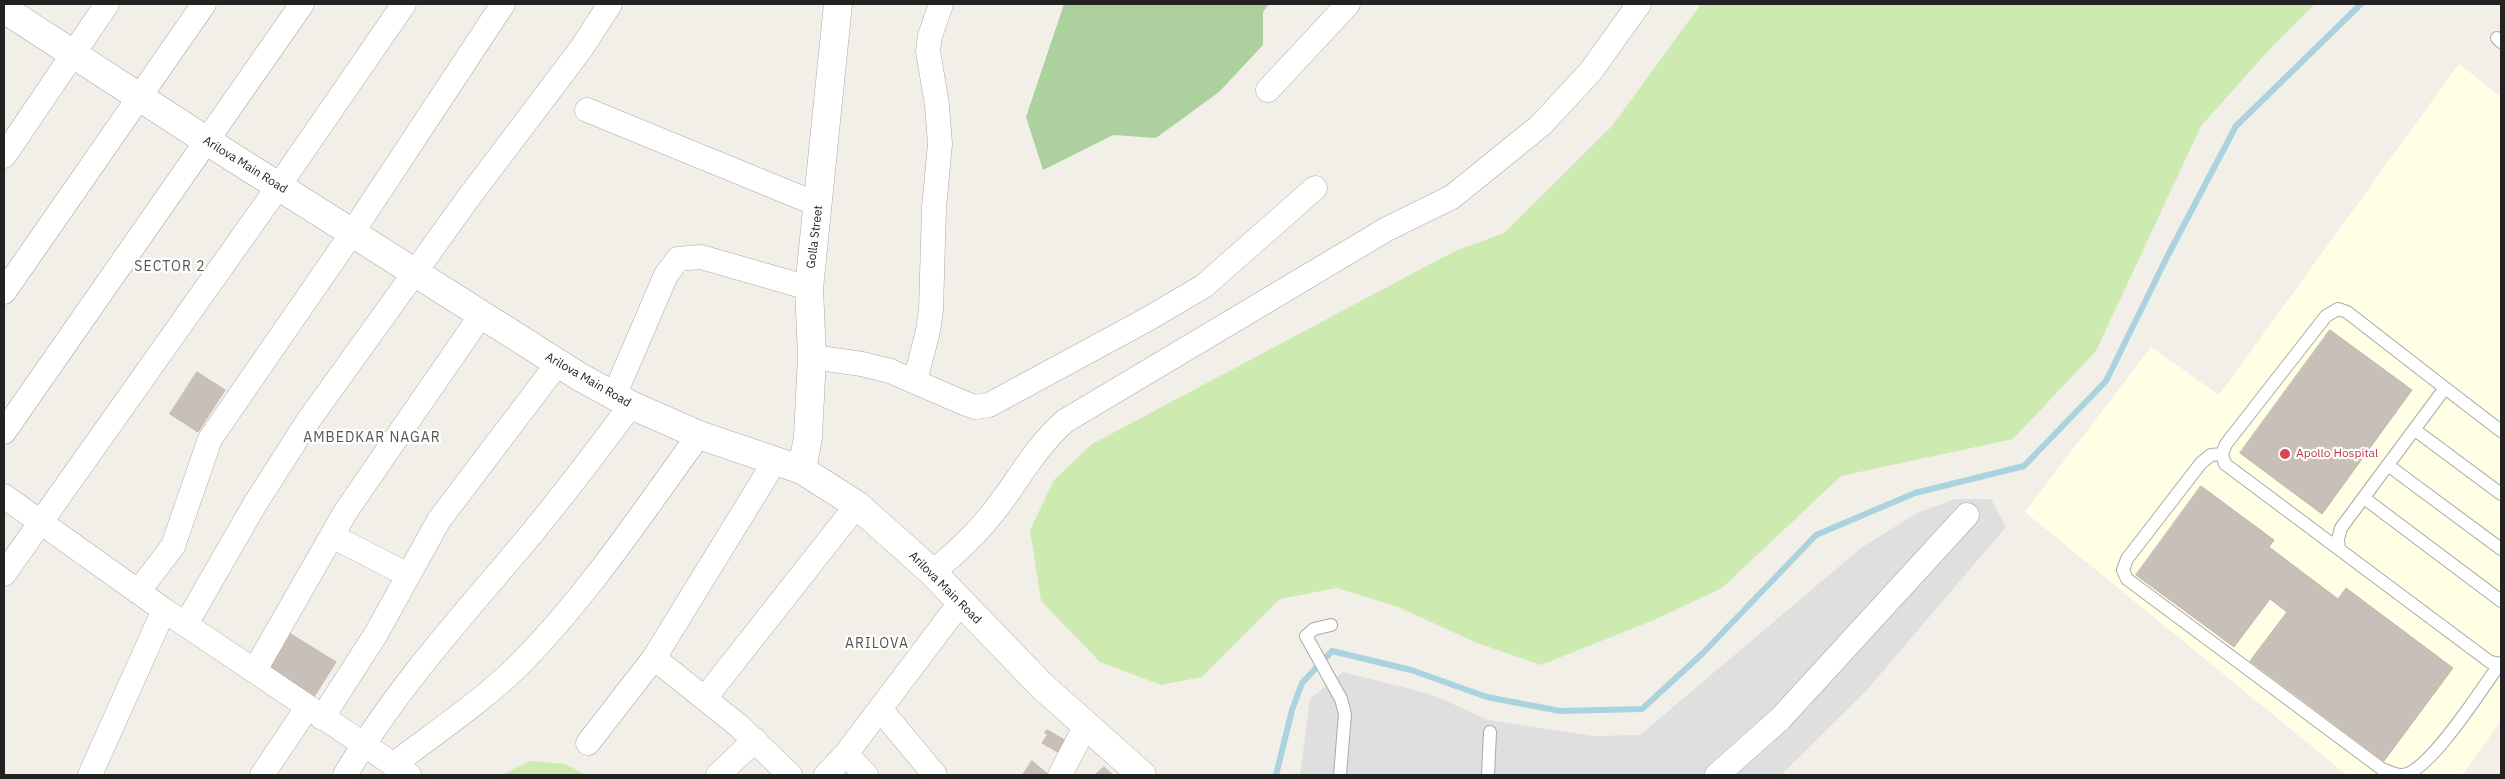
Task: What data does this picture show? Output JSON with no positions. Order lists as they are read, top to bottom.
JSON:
{
  "streets": {
    "street": ["Arilova Main Road", "Golla Street"]
  },
  "crossings": [
    ["Arilova Main Road", "Golla Street"]
  ],
  "districts": ["SECTOR 2", "AMBEDKAR NAGAR", "ARILOVA"],
  "places": ["Apollo Hospital"]
}
